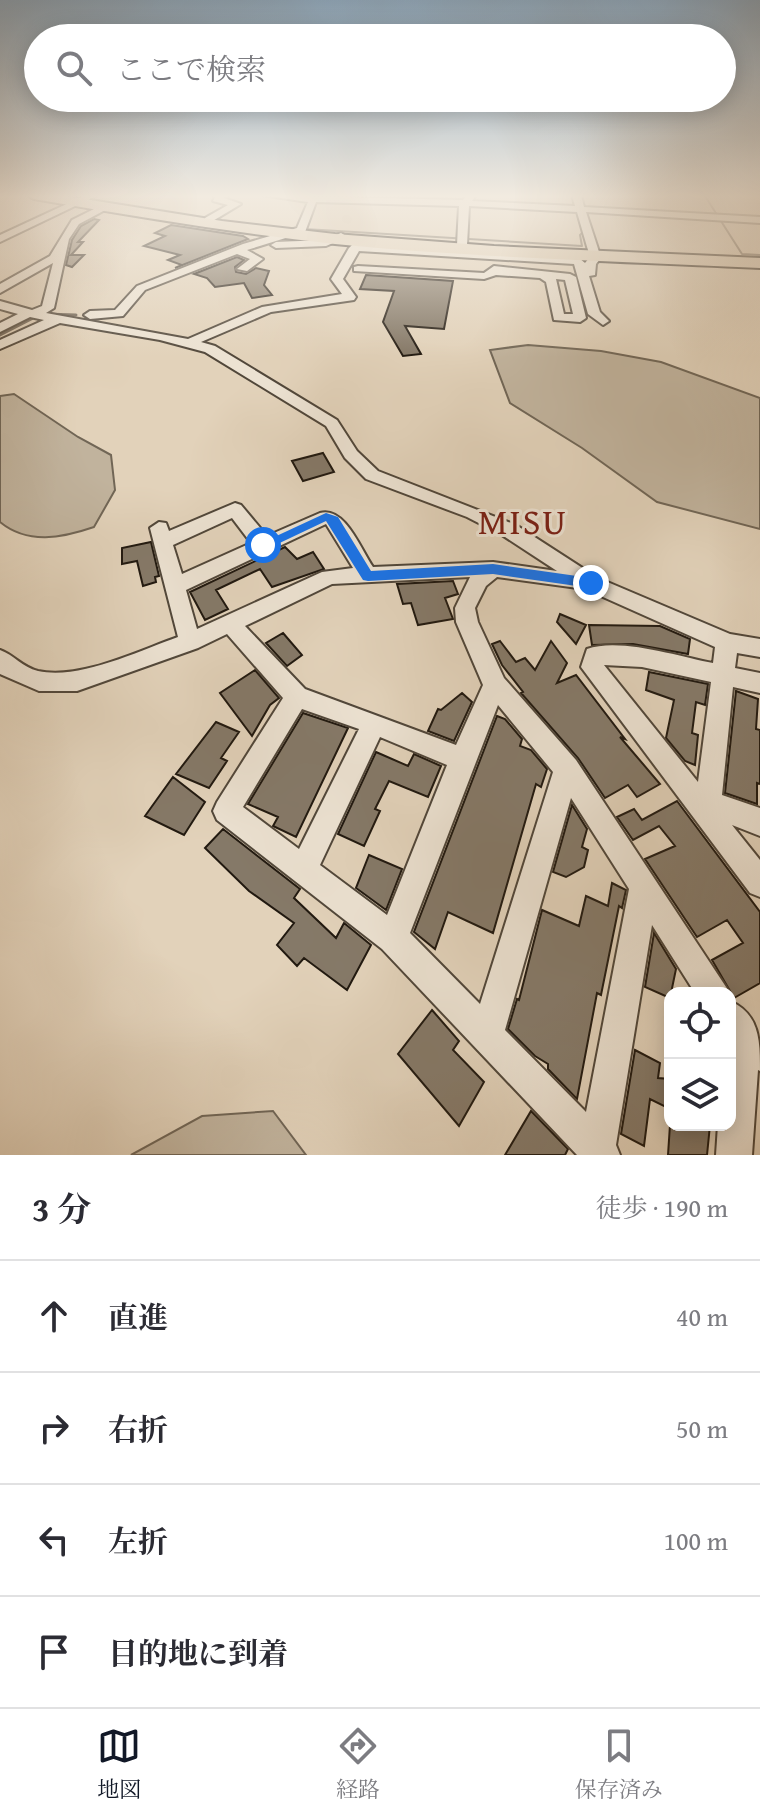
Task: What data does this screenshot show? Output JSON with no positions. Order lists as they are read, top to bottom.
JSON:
{
  "districts": ["MISU"],
  "page": {
    "search": "ここで検索",
    "heading": ["3 分", "徒歩 · 190 m"],
    "list": [
      ["直進", "40 m"],
      ["右折", "50 m"],
      ["左折", "100 m"],
      "目的地に到着"
    ],
    "nav": ["地図", "経路", "保存済み"]
  }
}
